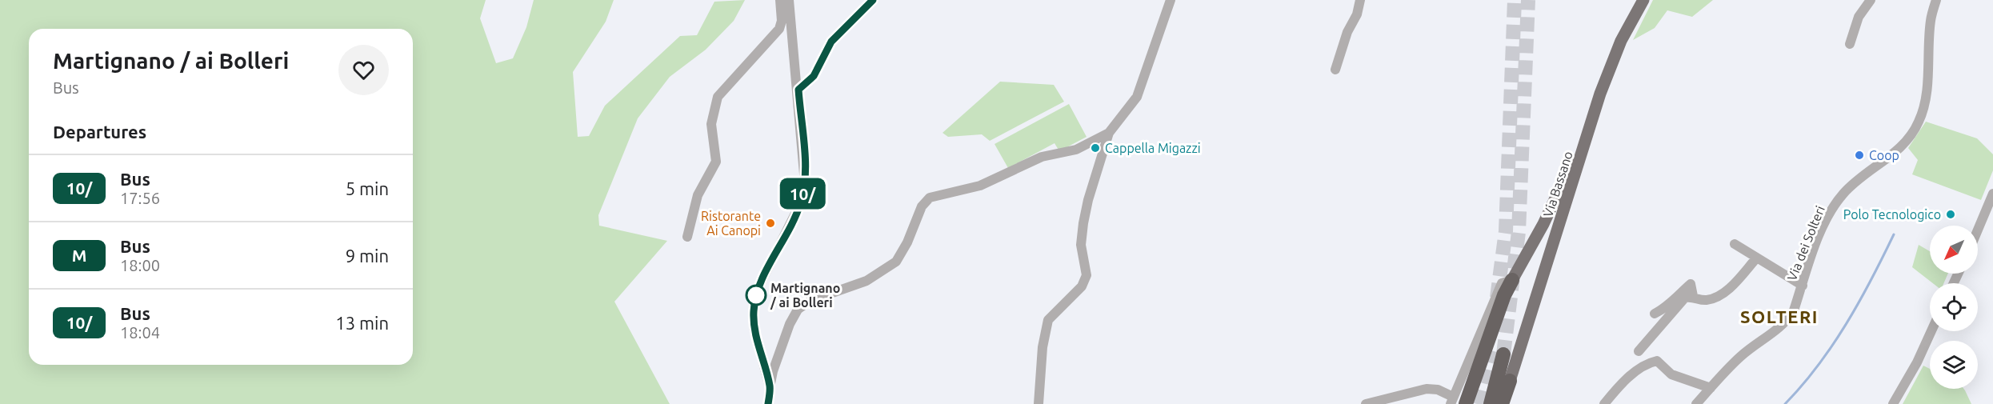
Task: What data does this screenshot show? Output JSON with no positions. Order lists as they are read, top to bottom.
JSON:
{
  "streets": {
    "main road": ["Via Bassano"],
    "street": ["Via dei Solteri"]
  },
  "districts": ["SOLTERI"],
  "places": [
    "Cappella Migazzi",
    "Coop",
    "Polo Tecnologico",
    "Ristorante Ai Canopi",
    "Martignano / ai Bolleri"
  ],
  "lines": ["bus line 10/"],
  "north": "bottom left",
  "page": {
    "on_map": "10/",
    "heading": [
      ["Martignano / ai Bolleri", "Bus"],
      "Departures"
    ],
    "list": [
      {
        "mark": "10/",
        "name": "Bus",
        "note": "17:56",
        "value": "5 min"
      },
      {
        "mark": "M",
        "name": "Bus",
        "note": "18:00",
        "value": "9 min"
      },
      {
        "mark": "10/",
        "name": "Bus",
        "note": "18:04",
        "value": "13 min"
      }
    ]
  }
}
